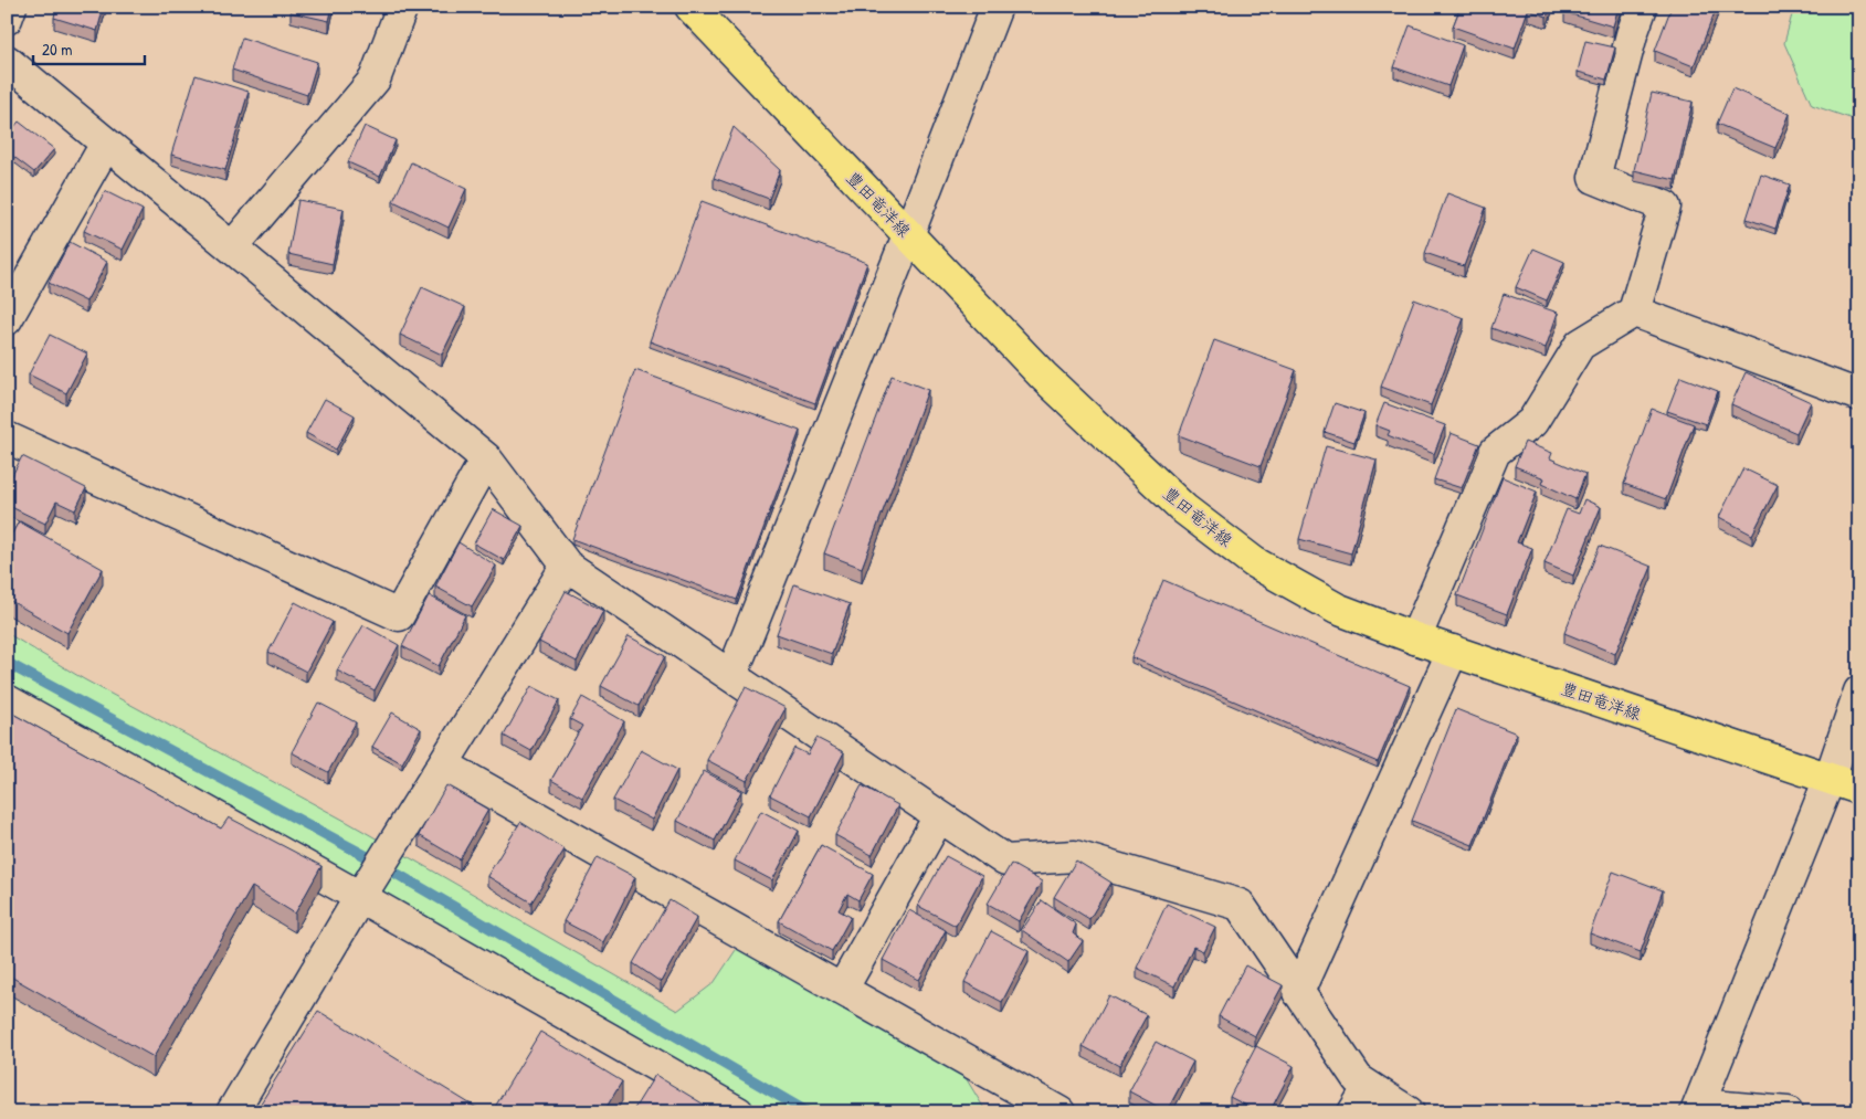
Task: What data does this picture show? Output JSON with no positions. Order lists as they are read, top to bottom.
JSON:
{
  "streets": {
    "main road": ["豊田竜洋線"]
  },
  "scale_bar": "20 m"
}
